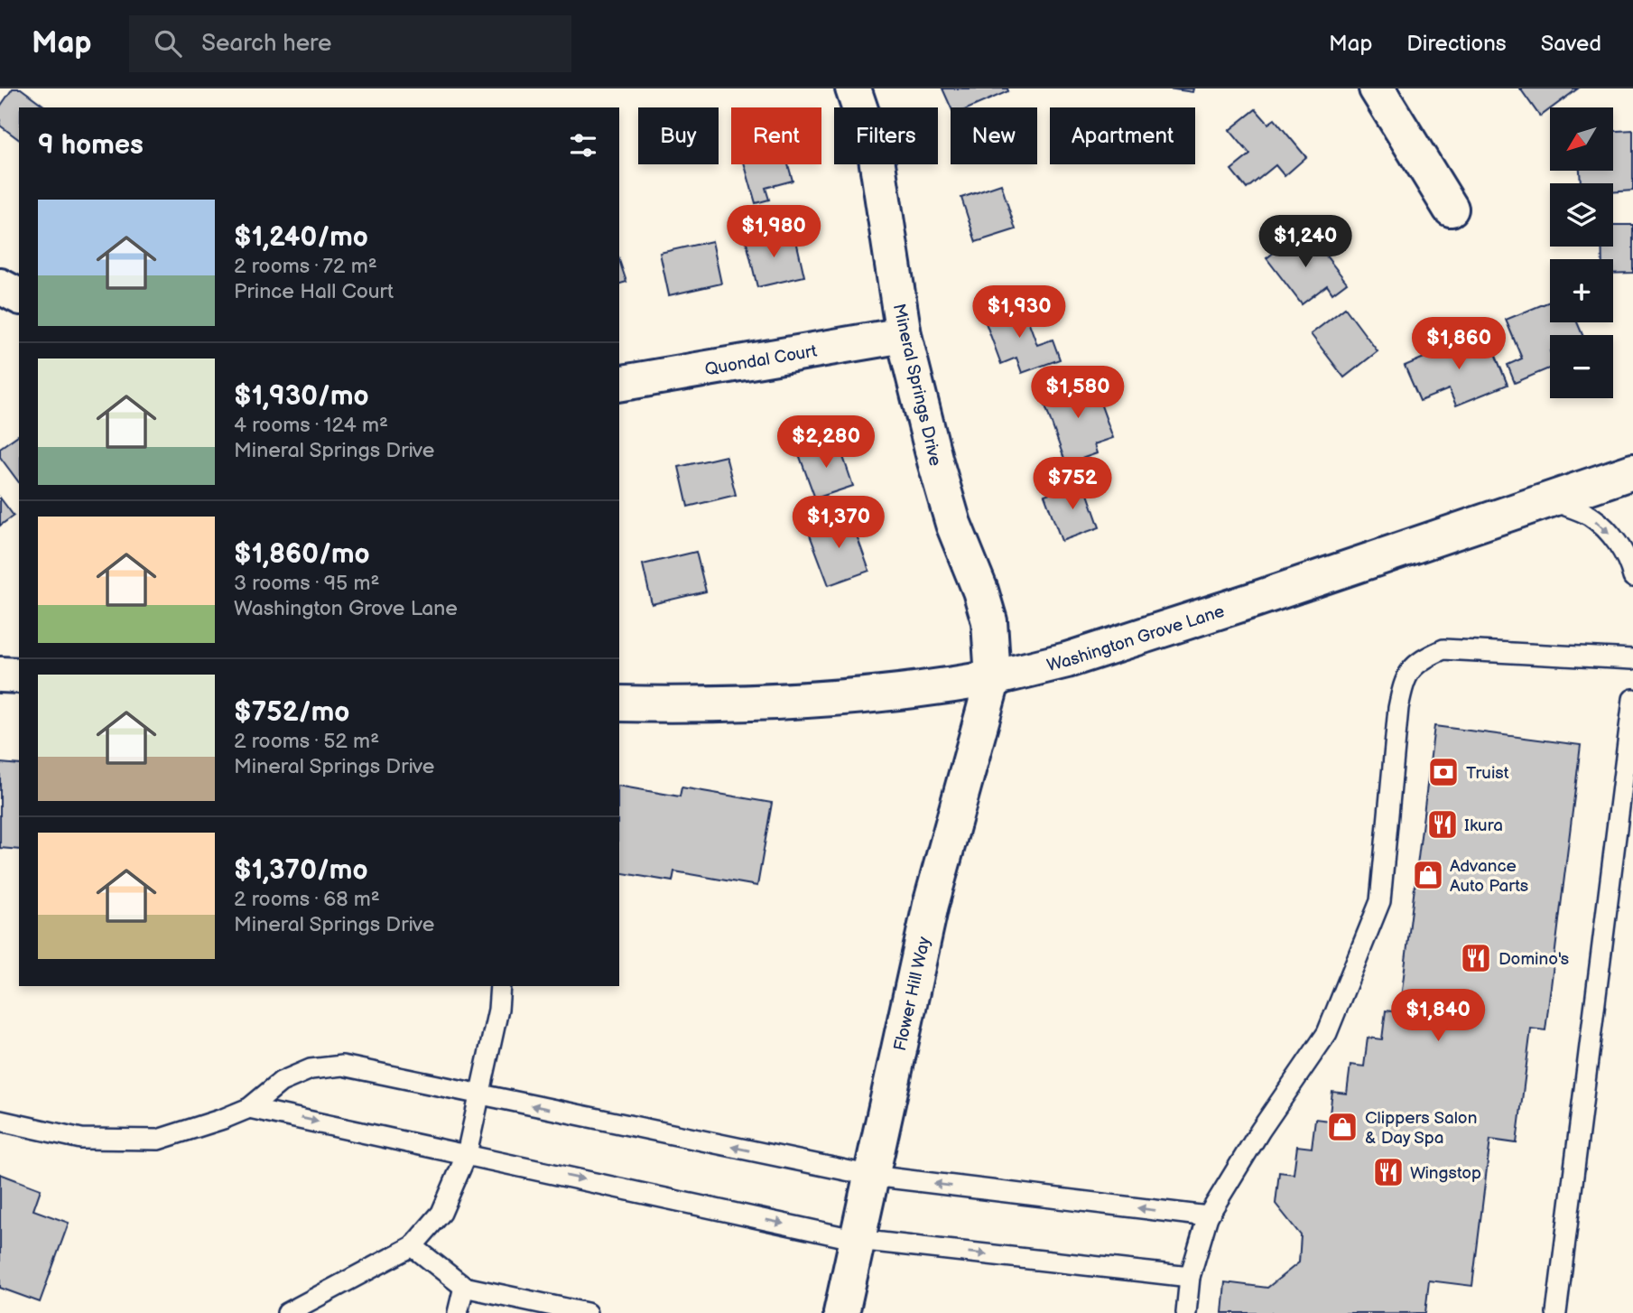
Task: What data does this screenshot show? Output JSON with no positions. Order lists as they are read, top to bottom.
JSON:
{
  "streets": {
    "street": [
      "Quondal Court",
      "Mineral Springs Drive",
      "Washington Grove Lane",
      "Flower Hill Way"
    ]
  },
  "crossings": [
    ["Quondal Court", "Mineral Springs Drive"],
    ["Mineral Springs Drive", "Washington Grove Lane"],
    ["Mineral Springs Drive", "Flower Hill Way"],
    ["Washington Grove Lane", "Flower Hill Way"]
  ],
  "places": {
    "bank": ["Truist"],
    "restaurant": ["Ikura", "Domino's", "Wingstop"],
    "shop": ["Advance Auto Parts", "Clippers Salon & Day Spa"]
  },
  "north": "bottom left",
  "page": {
    "header": "Map",
    "search": "Search here",
    "nav": ["Map", "Directions", "Saved"],
    "map_buttons": ["+", "−"],
    "chip": [
      "Buy",
      "Rent",
      "Filters",
      "New",
      "Apartment"
    ],
    "heading": "9 homes",
    "list": [
      {
        "name": "$1,240/mo",
        "note": "2 rooms · 72 m² · Prince Hall Court"
      },
      {
        "name": "$1,930/mo",
        "note": "4 rooms · 124 m² · Mineral Springs Drive"
      },
      {
        "name": "$1,860/mo",
        "note": "3 rooms · 95 m² · Washington Grove Lane"
      },
      {
        "name": "$752/mo",
        "note": "2 rooms · 52 m² · Mineral Springs Drive"
      },
      {
        "name": "$1,370/mo",
        "note": "2 rooms · 68 m² · Mineral Springs Drive"
      }
    ],
    "price": [
      "$1,980",
      "$1,240",
      "$1,930",
      "$1,860",
      "$1,580",
      "$2,280",
      "$752",
      "$1,370",
      "$1,840"
    ]
  }
}
